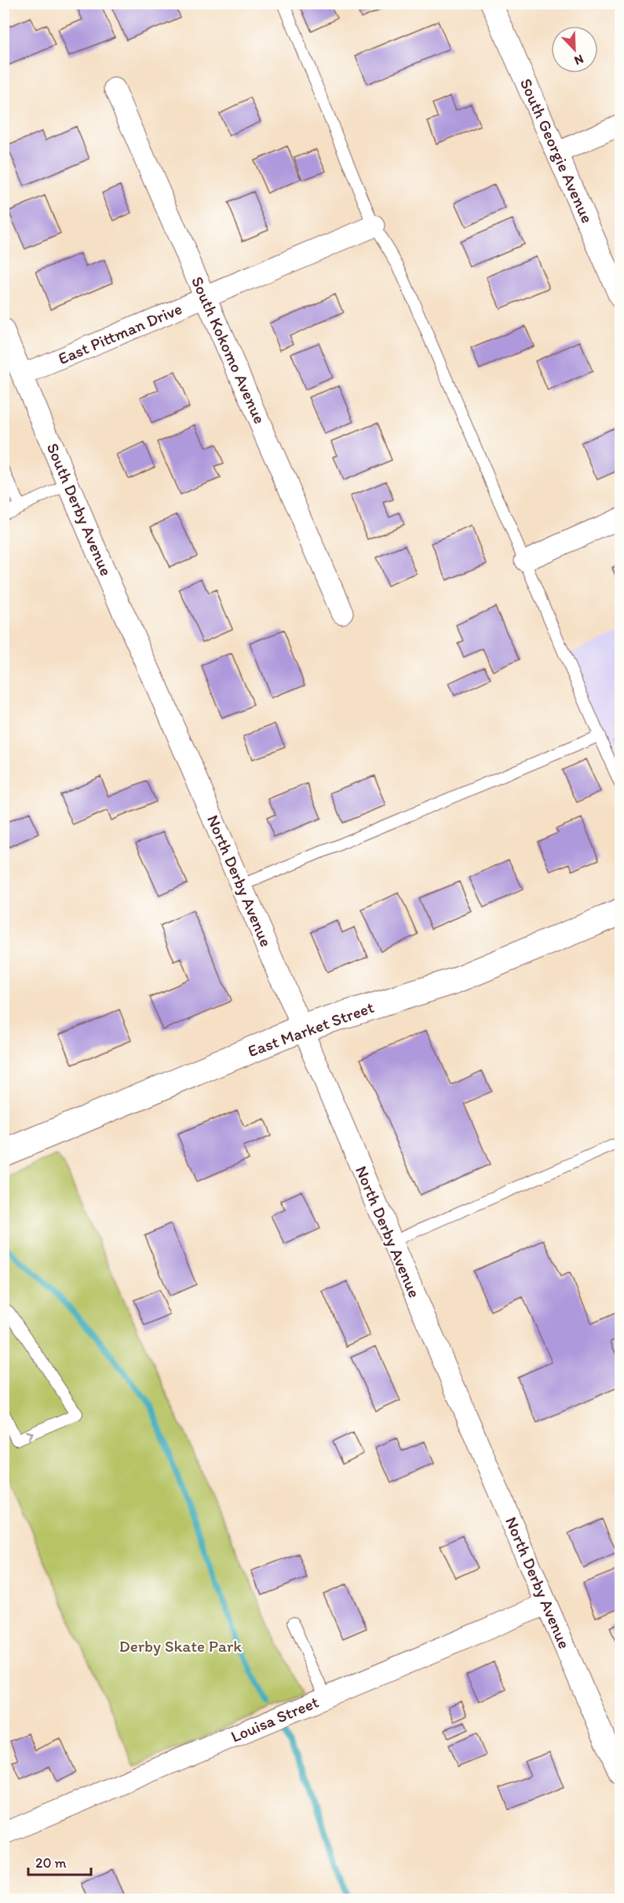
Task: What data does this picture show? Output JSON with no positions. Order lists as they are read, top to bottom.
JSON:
{
  "streets": {
    "street": [
      "South Georgie Avenue",
      "East Pittman Drive",
      "South Kokomo Avenue",
      "South Derby Avenue",
      "North Derby Avenue",
      "East Market Street",
      "Louisa Street"
    ]
  },
  "crossings": [
    ["East Pittman Drive", "South Kokomo Avenue"],
    ["East Pittman Drive", "South Derby Avenue"],
    ["South Derby Avenue", "North Derby Avenue"],
    ["North Derby Avenue", "East Market Street"],
    ["North Derby Avenue", "Louisa Street"]
  ],
  "parks": ["Derby Skate Park"],
  "scale_bar": "20 m",
  "north": "bottom right"
}
